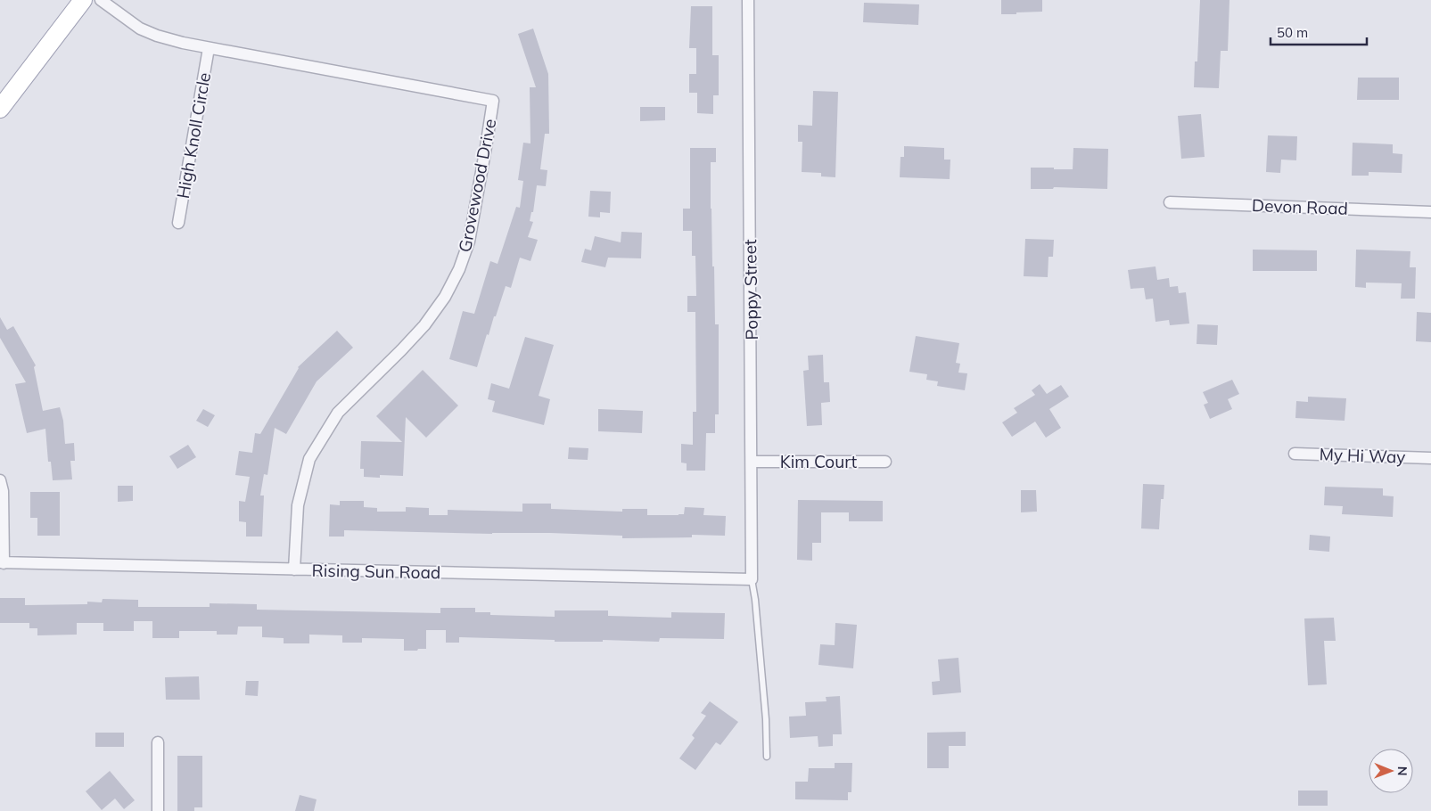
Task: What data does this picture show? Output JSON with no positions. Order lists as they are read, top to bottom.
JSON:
{
  "streets": {
    "street": [
      "High Knoll Circle",
      "Grovewood Drive",
      "Devon Road",
      "Poppy Street",
      "My Hi Way",
      "Kim Court",
      "Rising Sun Road"
    ]
  },
  "crossings": [
    ["High Knoll Circle", "Grovewood Drive"],
    ["Grovewood Drive", "Rising Sun Road"],
    ["Poppy Street", "Kim Court"],
    ["Poppy Street", "Rising Sun Road"]
  ],
  "scale_bar": "50 m",
  "north": "right"
}
